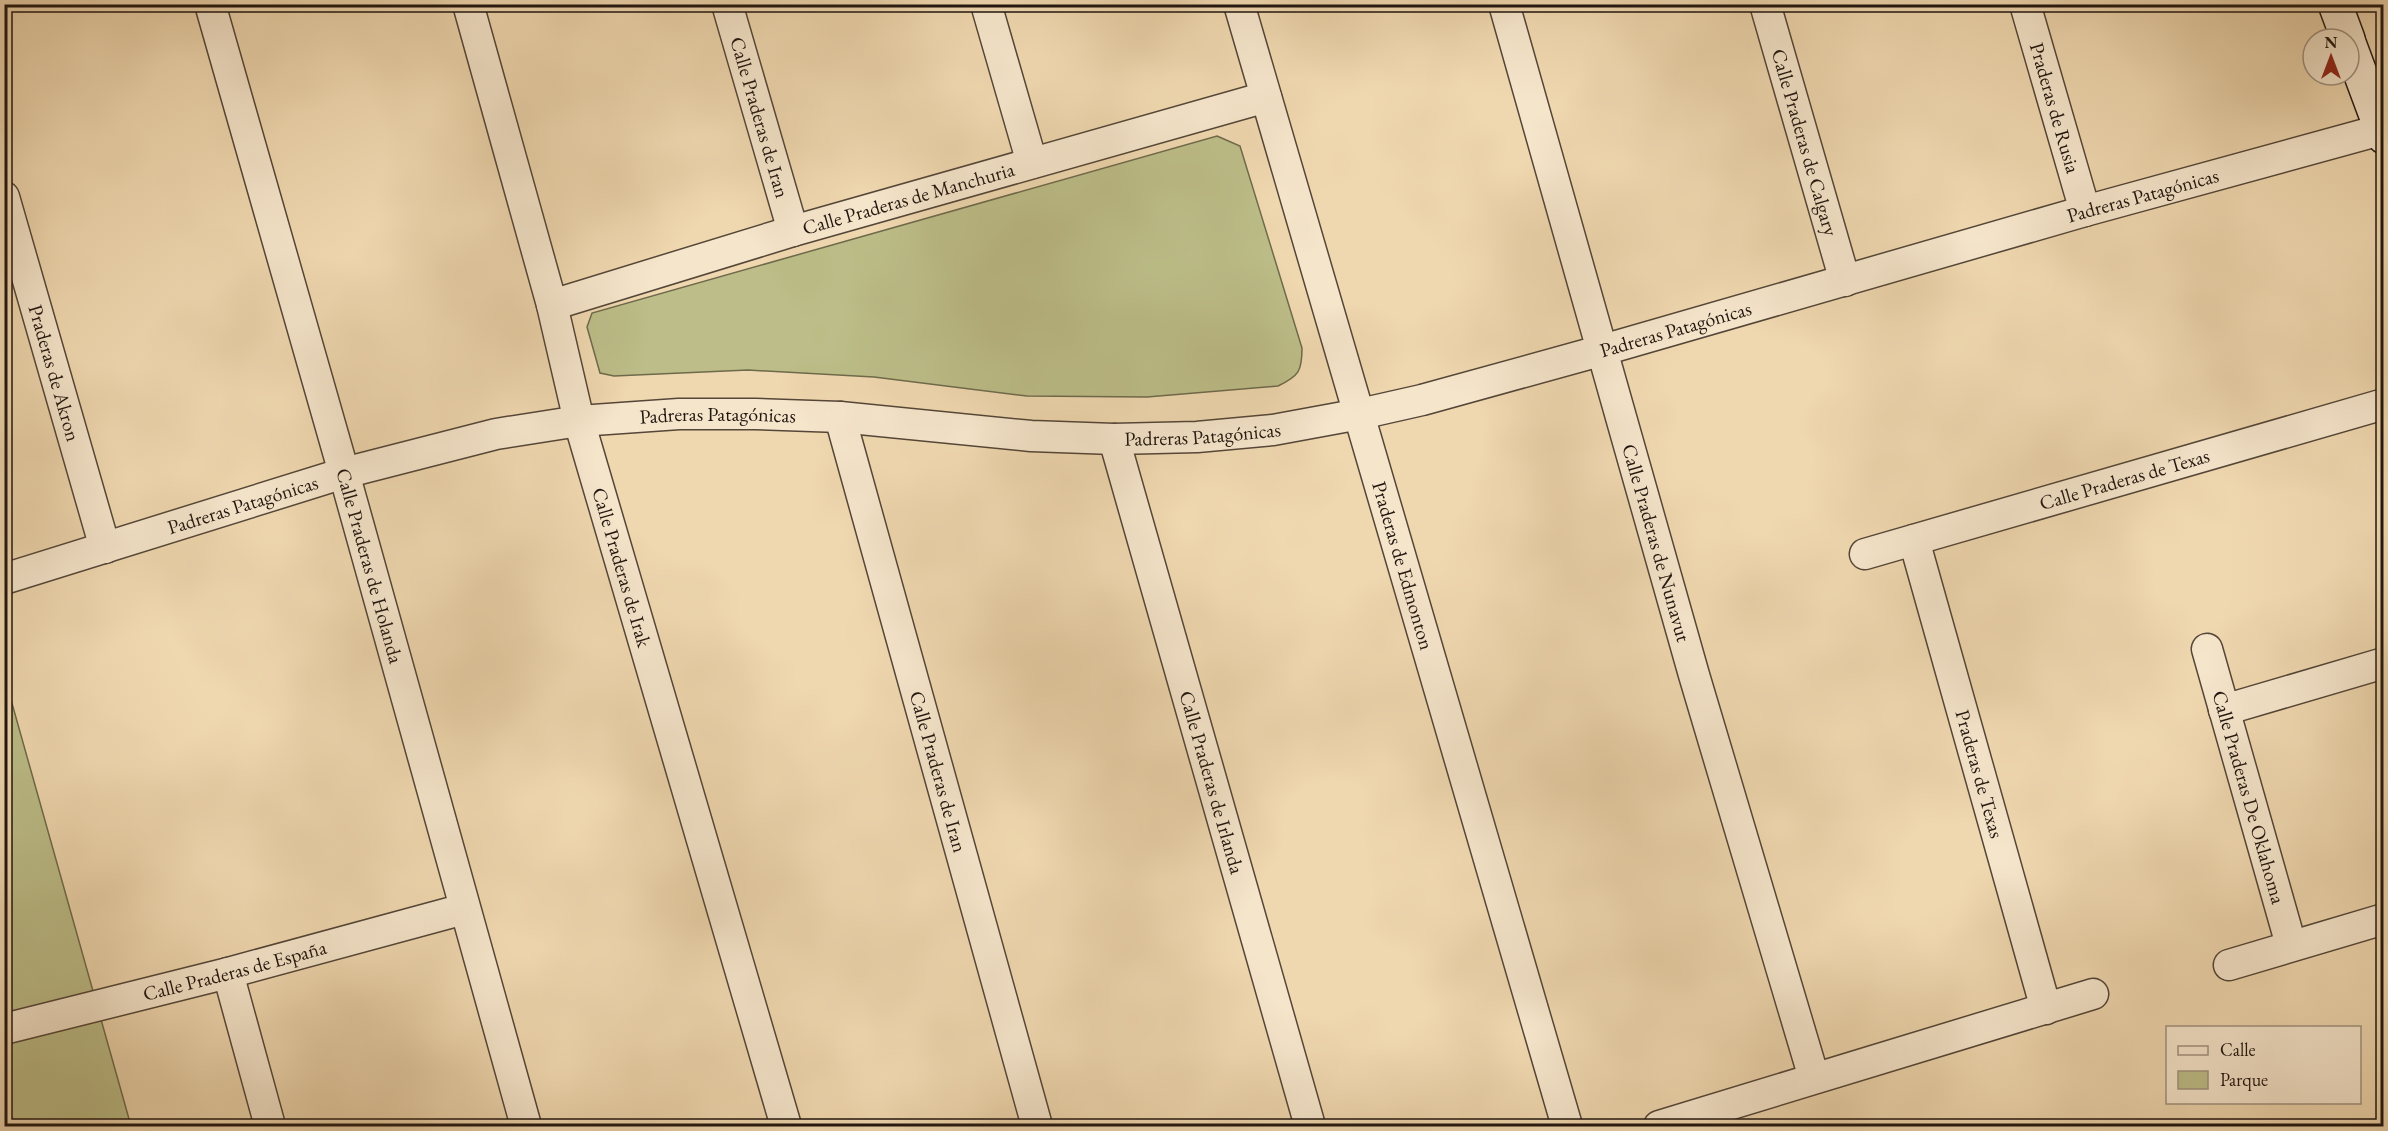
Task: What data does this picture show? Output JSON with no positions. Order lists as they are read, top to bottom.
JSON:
{
  "streets": {
    "street": [
      "Praderas de Rusia",
      "Calle Praderas de Iran",
      "Calle Praderas de Calgary",
      "Padreras Patagónicas",
      "Calle Praderas de Manchuria",
      "Praderas de Akron",
      "Calle Praderas de Texas",
      "Calle Praderas de Nunavut",
      "Calle Praderas de Holanda",
      "Praderas de Edmonton",
      "Calle Praderas de Irak",
      "Praderas de Texas",
      "Calle Praderas de Irlanda",
      "Calle Praderas De Oklahoma",
      "Calle Praderas de España"
    ]
  },
  "crossings": [
    ["Praderas de Rusia", "Padreras Patagónicas"],
    ["Calle Praderas de Iran", "Padreras Patagónicas"],
    ["Calle Praderas de Iran", "Calle Praderas de Manchuria"],
    ["Calle Praderas de Calgary", "Padreras Patagónicas"],
    ["Padreras Patagónicas", "Praderas de Akron"],
    ["Padreras Patagónicas", "Calle Praderas de Nunavut"],
    ["Padreras Patagónicas", "Calle Praderas de Holanda"],
    ["Padreras Patagónicas", "Praderas de Edmonton"],
    ["Padreras Patagónicas", "Calle Praderas de Irak"],
    ["Padreras Patagónicas", "Calle Praderas de Irlanda"],
    ["Calle Praderas de Manchuria", "Praderas de Edmonton"],
    ["Calle Praderas de Manchuria", "Calle Praderas de Irak"],
    ["Calle Praderas de Texas", "Praderas de Texas"],
    ["Calle Praderas de Holanda", "Calle Praderas de España"]
  ],
  "legend": ["Calle", "Parque"],
  "north": "top"
}
